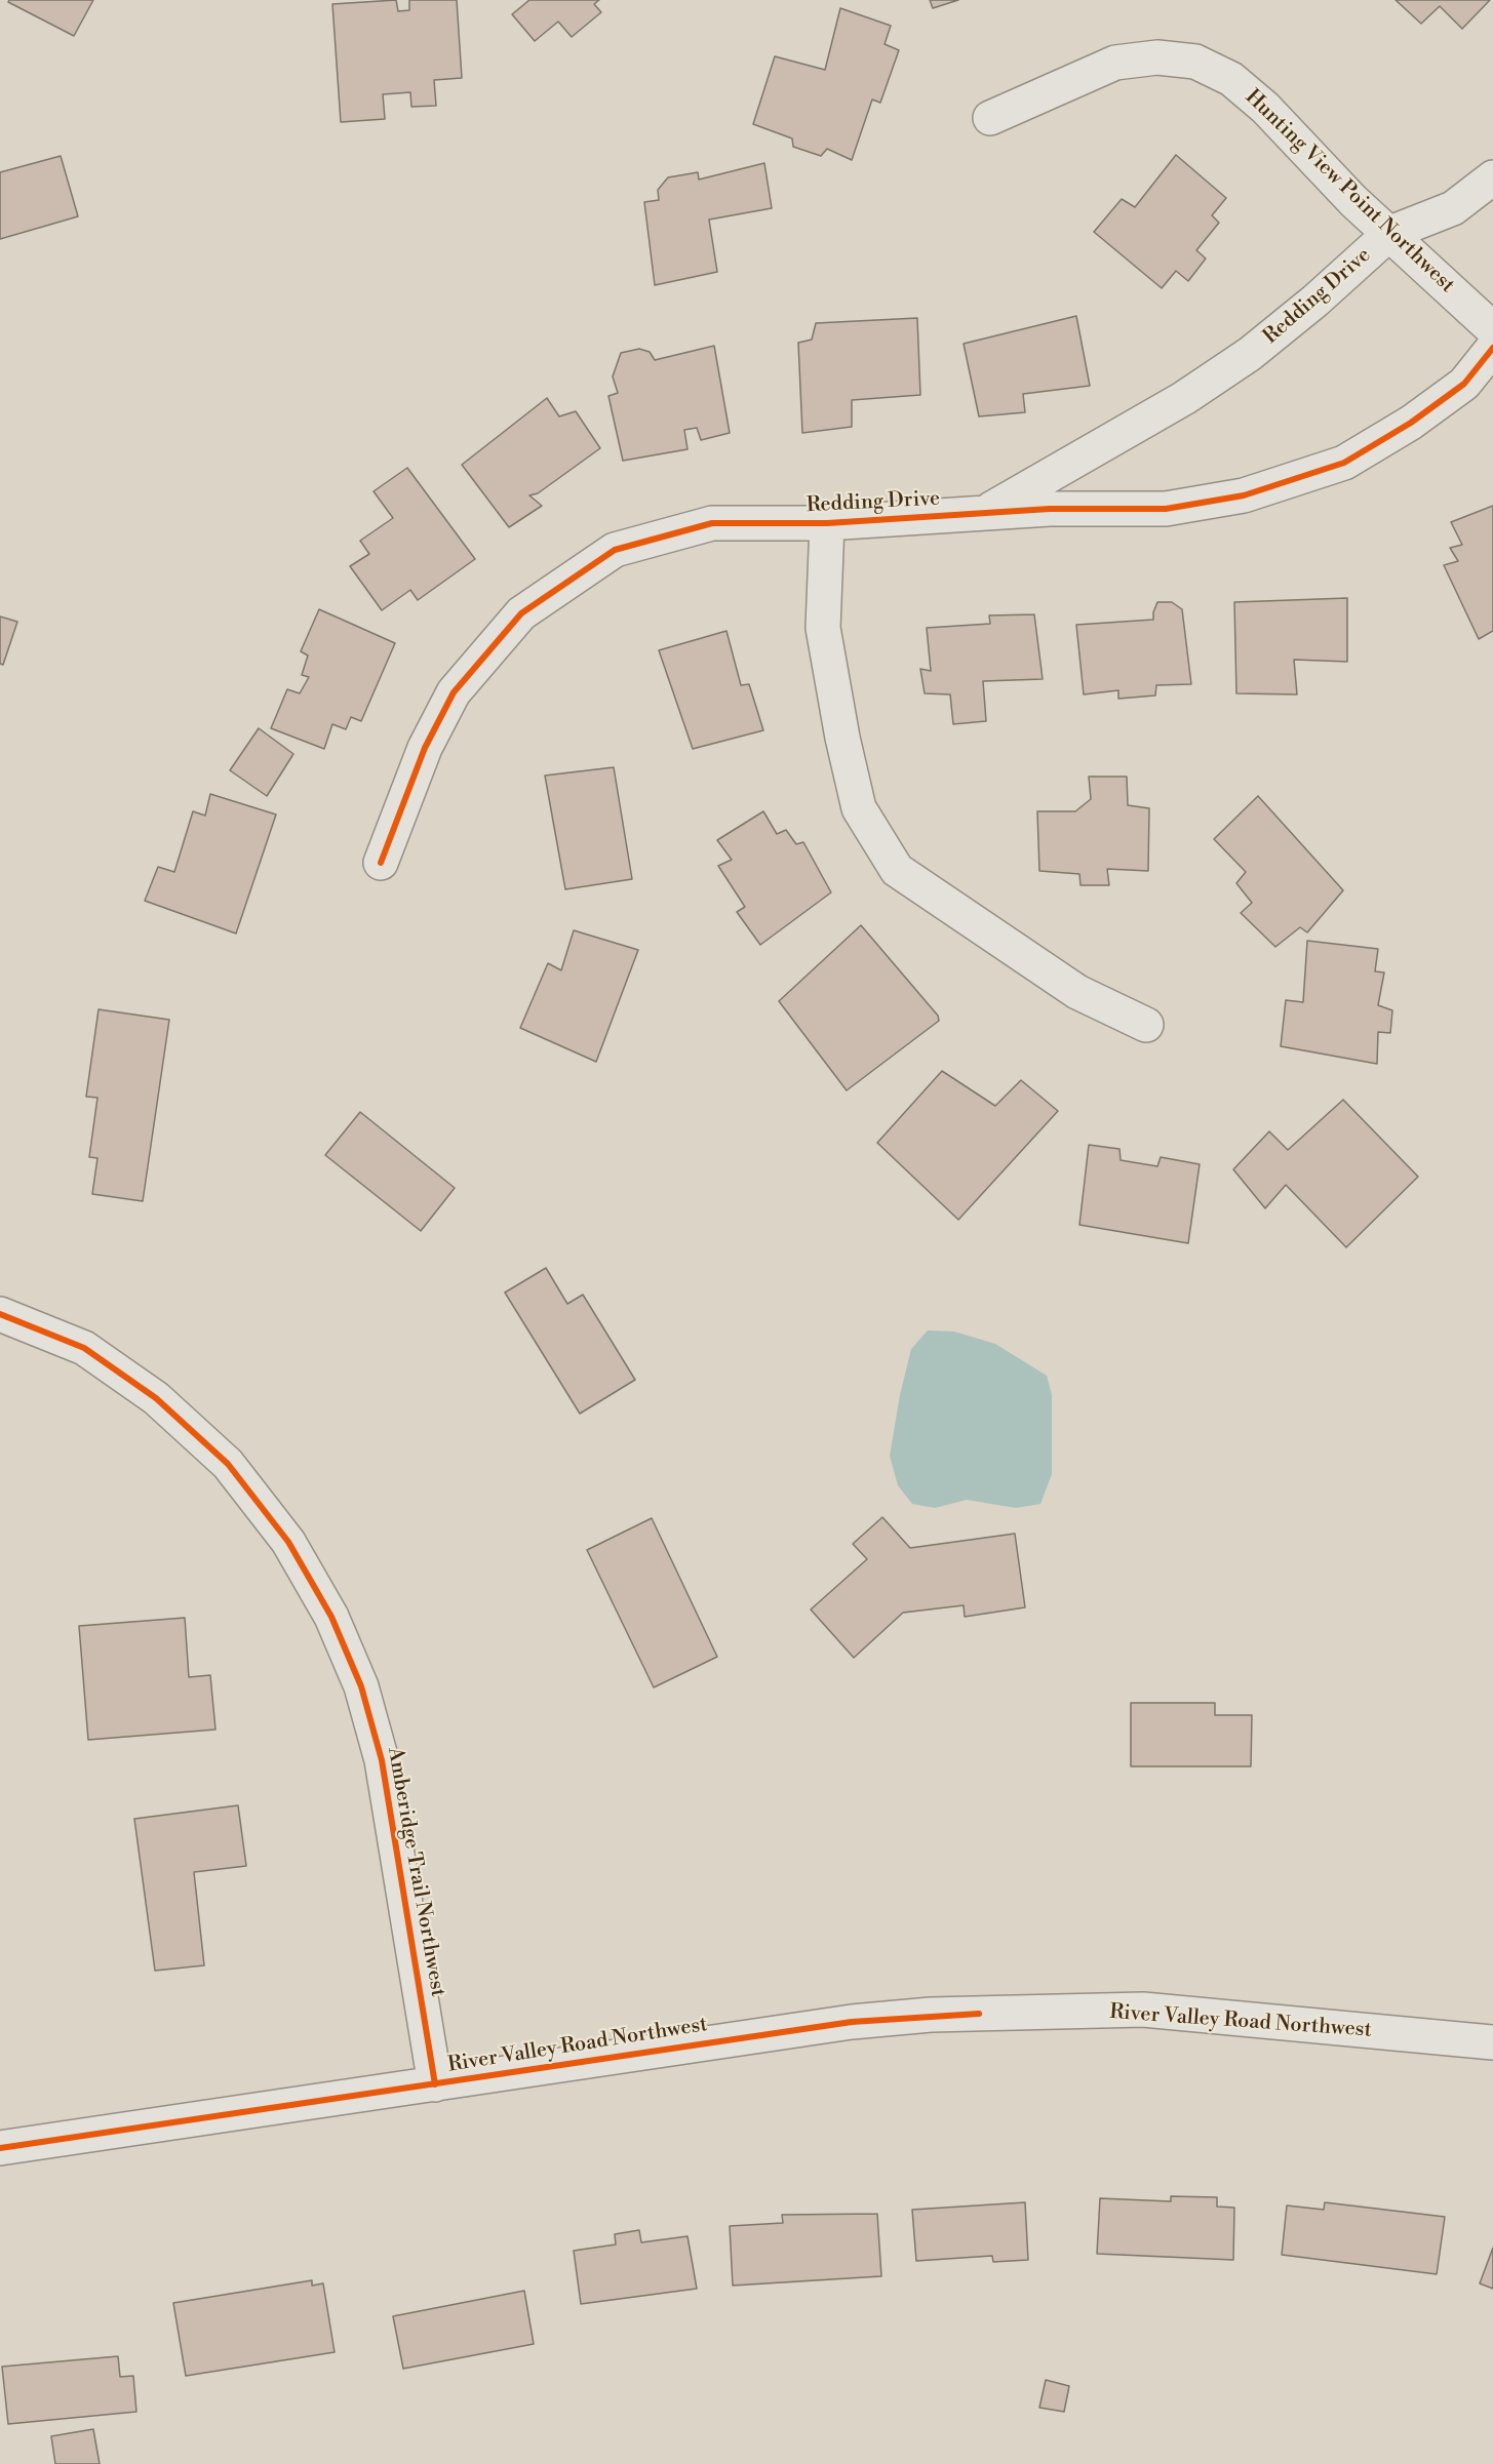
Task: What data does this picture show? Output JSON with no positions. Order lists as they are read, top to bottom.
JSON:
{
  "streets": {
    "street": [
      "Hunting View Point Northwest",
      "Redding Drive",
      "Amberidge Trail Northwest",
      "River Valley Road Northwest"
    ]
  },
  "crossings": [
    ["Hunting View Point Northwest", "Redding Drive"],
    ["Amberidge Trail Northwest", "River Valley Road Northwest"]
  ]
}
